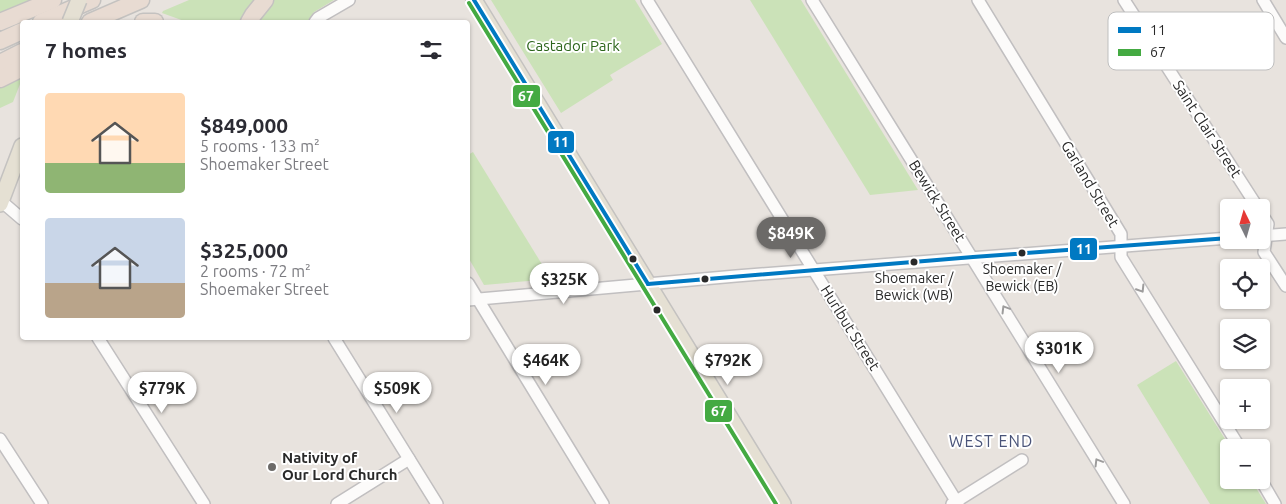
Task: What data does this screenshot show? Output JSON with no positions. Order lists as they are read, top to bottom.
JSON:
{
  "streets": {
    "street": [
      "Saint Clair Street",
      "Garland Street",
      "Bewick Street",
      "Hurlbut Street"
    ]
  },
  "one_way": ["Garland Street", "Bewick Street"],
  "districts": ["WEST END"],
  "parks": ["Castador Park"],
  "places": ["Shoemaker / Bewick (EB)", "Shoemaker / Bewick (WB)", "Nativity of Our Lord Church"],
  "lines": ["transit line 11", "transit line 67"],
  "legend": ["11", "67"],
  "north": "top",
  "page": {
    "heading": "7 homes",
    "list": [
      {
        "name": "$849,000",
        "note": "5 rooms · 133 m² · Shoemaker Street"
      },
      {
        "name": "$325,000",
        "note": "2 rooms · 72 m² · Shoemaker Street"
      }
    ],
    "map_buttons": ["+", "−"],
    "price": [
      "$849K",
      "$325K",
      "$301K",
      "$464K",
      "$792K",
      "$779K",
      "$509K"
    ]
  }
}
